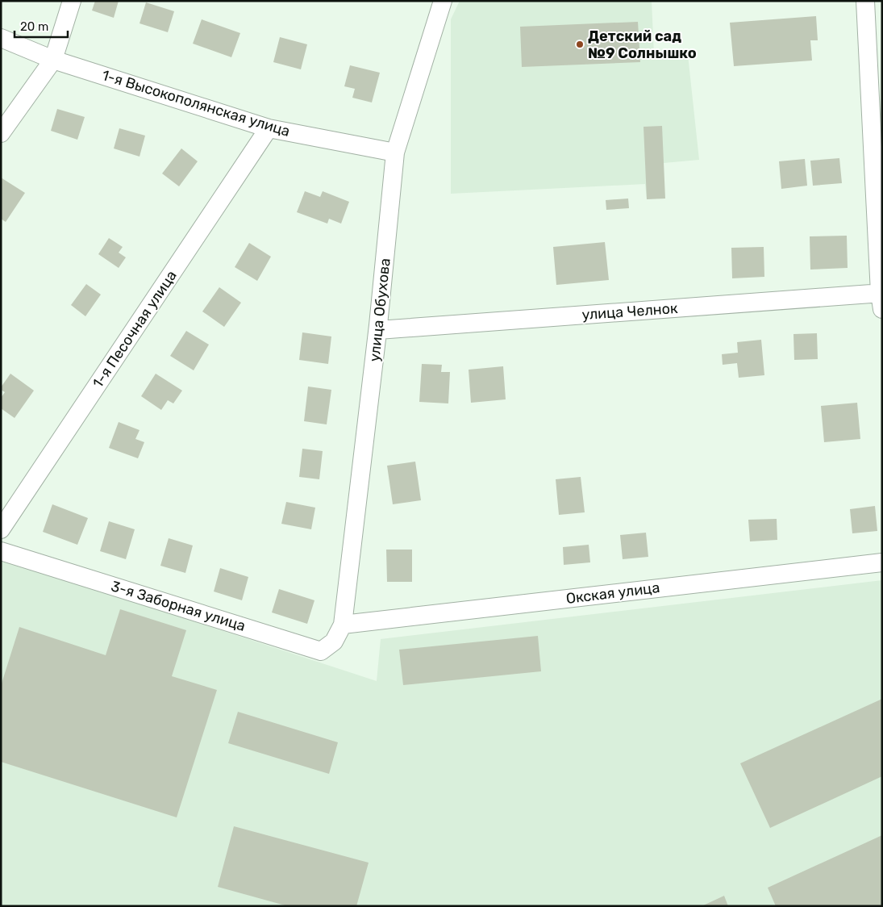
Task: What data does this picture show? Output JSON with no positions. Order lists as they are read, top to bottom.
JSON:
{
  "streets": {
    "street": [
      "1-я Высокополянская улица",
      "улица Обухова",
      "улица Челнок",
      "1-я Песочная улица",
      "Окская улица",
      "3-я Заборная улица"
    ]
  },
  "crossings": [
    ["1-я Высокополянская улица", "улица Обухова"],
    ["1-я Высокополянская улица", "1-я Песочная улица"],
    ["улица Обухова", "улица Челнок"],
    ["улица Обухова", "Окская улица"],
    ["улица Обухова", "3-я Заборная улица"],
    ["Окская улица", "3-я Заборная улица"]
  ],
  "places": ["Детский сад №9 Солнышко"],
  "scale_bar": "20 m"
}
